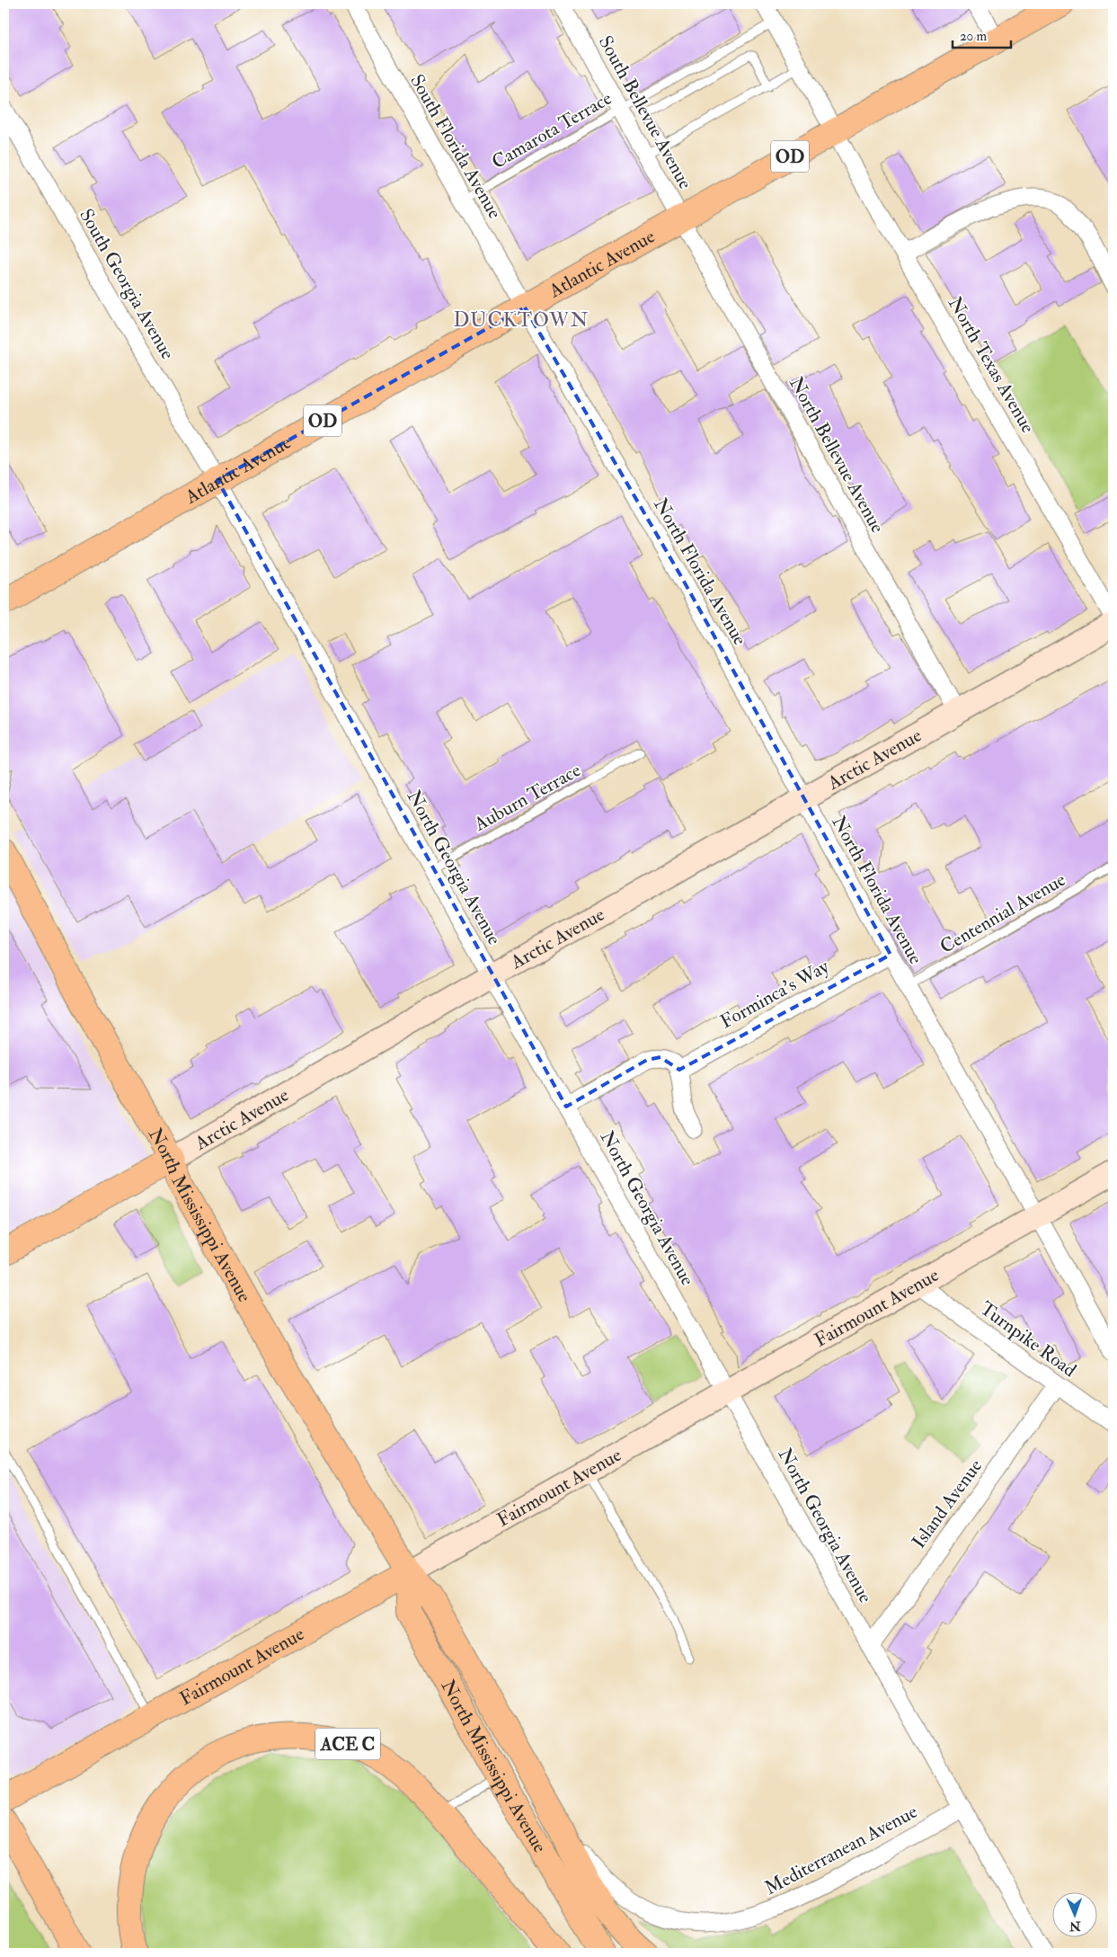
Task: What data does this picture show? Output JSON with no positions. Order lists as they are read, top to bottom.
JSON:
{
  "streets": {
    "main road": [
      "OD",
      "Atlantic Avenue",
      "Arctic Avenue",
      "North Mississippi Avenue",
      "Fairmount Avenue",
      "ACE C"
    ],
    "street": [
      "South Bellevue Avenue",
      "South Florida Avenue",
      "South Georgia Avenue",
      "North Texas Avenue",
      "North Bellevue Avenue",
      "North Florida Avenue",
      "North Georgia Avenue",
      "Forminca's Way",
      "Turnpike Road",
      "Island Avenue",
      "Mediterranean Avenue"
    ],
    "lane": ["Camarota Terrace", "Auburn Terrace", "Centennial Avenue"]
  },
  "crossings": [
    ["South Bellevue Avenue", "Camarota Terrace"],
    ["South Bellevue Avenue", "Atlantic Avenue"],
    ["South Bellevue Avenue", "North Bellevue Avenue"],
    ["Camarota Terrace", "South Florida Avenue"],
    ["Camarota Terrace", "North Texas Avenue"],
    ["South Florida Avenue", "Atlantic Avenue"],
    ["South Florida Avenue", "North Florida Avenue"],
    ["Atlantic Avenue", "South Georgia Avenue"],
    ["Atlantic Avenue", "North Texas Avenue"],
    ["Atlantic Avenue", "North Bellevue Avenue"],
    ["Atlantic Avenue", "North Florida Avenue"],
    ["Atlantic Avenue", "North Georgia Avenue"],
    ["South Georgia Avenue", "North Georgia Avenue"],
    ["North Bellevue Avenue", "Arctic Avenue"],
    ["North Florida Avenue", "Arctic Avenue"],
    ["North Florida Avenue", "Centennial Avenue"],
    ["North Florida Avenue", "Forminca's Way"],
    ["North Florida Avenue", "Fairmount Avenue"],
    ["Arctic Avenue", "North Georgia Avenue"],
    ["Arctic Avenue", "North Mississippi Avenue"],
    ["Auburn Terrace", "North Georgia Avenue"],
    ["North Georgia Avenue", "Fairmount Avenue"],
    ["North Georgia Avenue", "Island Avenue"],
    ["North Georgia Avenue", "Mediterranean Avenue"],
    ["North Mississippi Avenue", "Fairmount Avenue"],
    ["North Mississippi Avenue", "Mediterranean Avenue"],
    ["Fairmount Avenue", "Turnpike Road"],
    ["Turnpike Road", "Island Avenue"]
  ],
  "districts": ["DUCKTOWN"],
  "scale_bar": "20 m",
  "north": "bottom"
}
